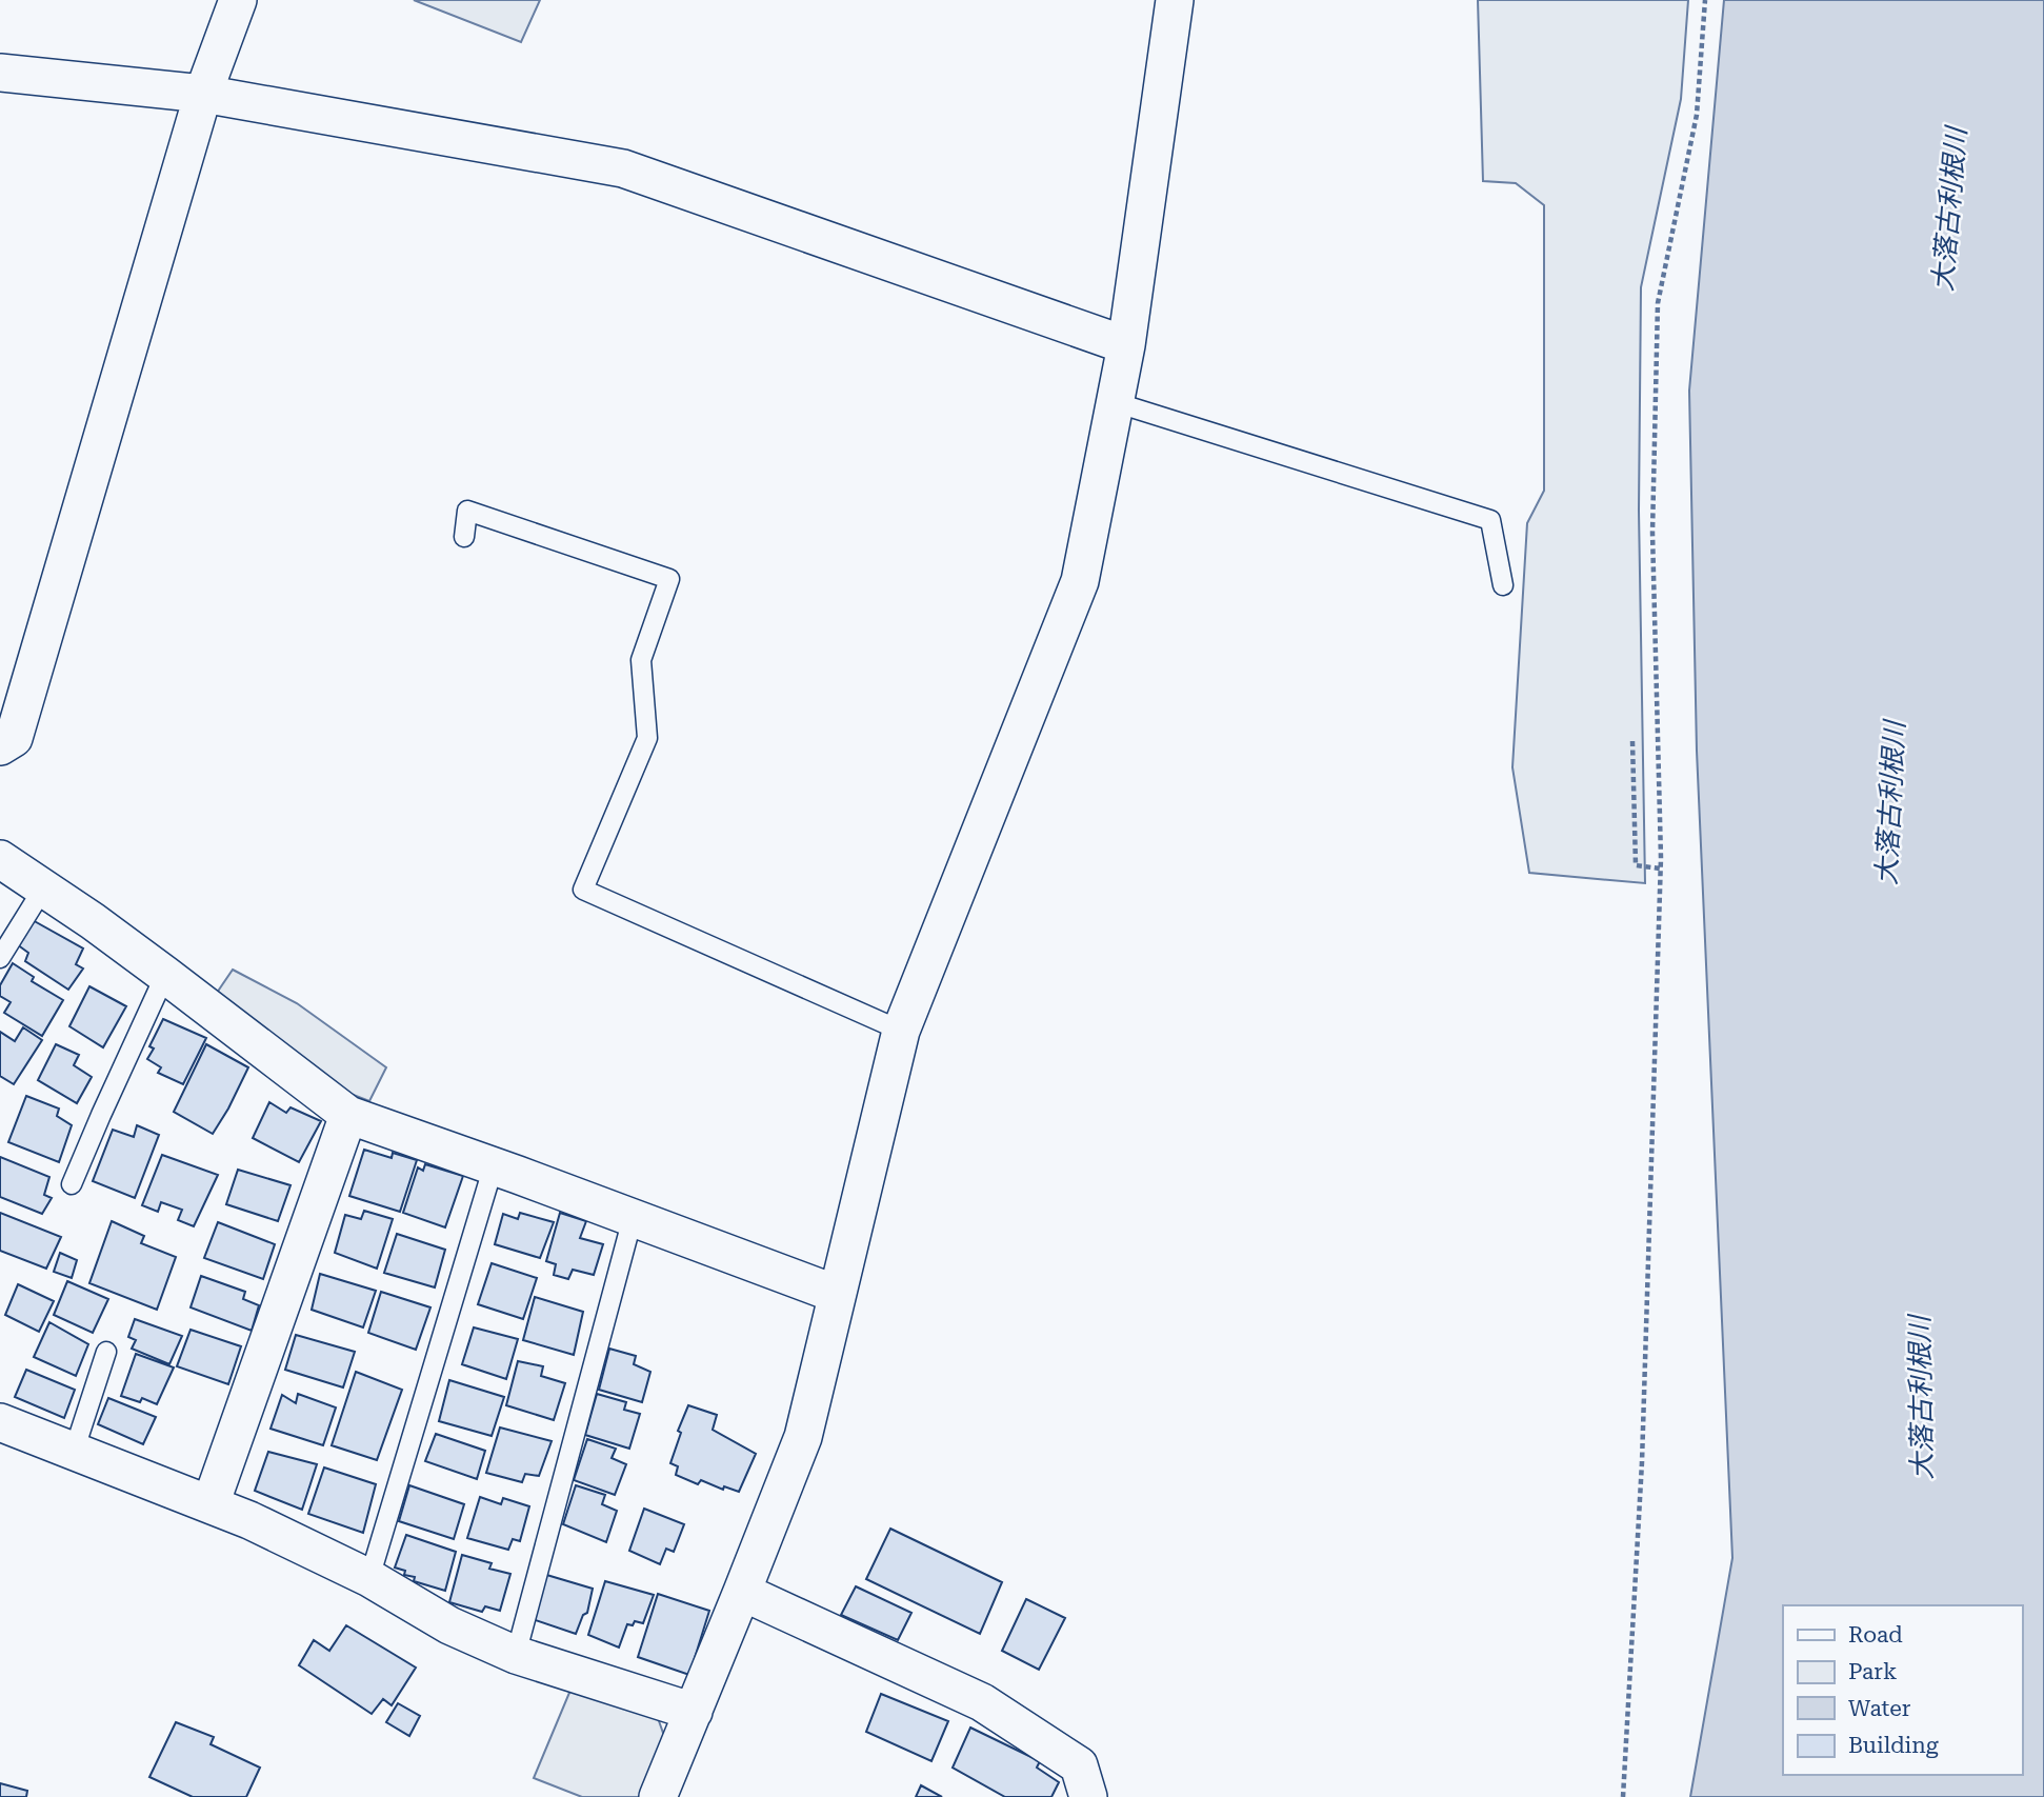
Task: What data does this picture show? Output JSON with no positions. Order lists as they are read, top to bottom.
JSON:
{
  "water": ["大落古利根川"],
  "legend": [
    "Road",
    "Park",
    "Water",
    "Building"
  ]
}
